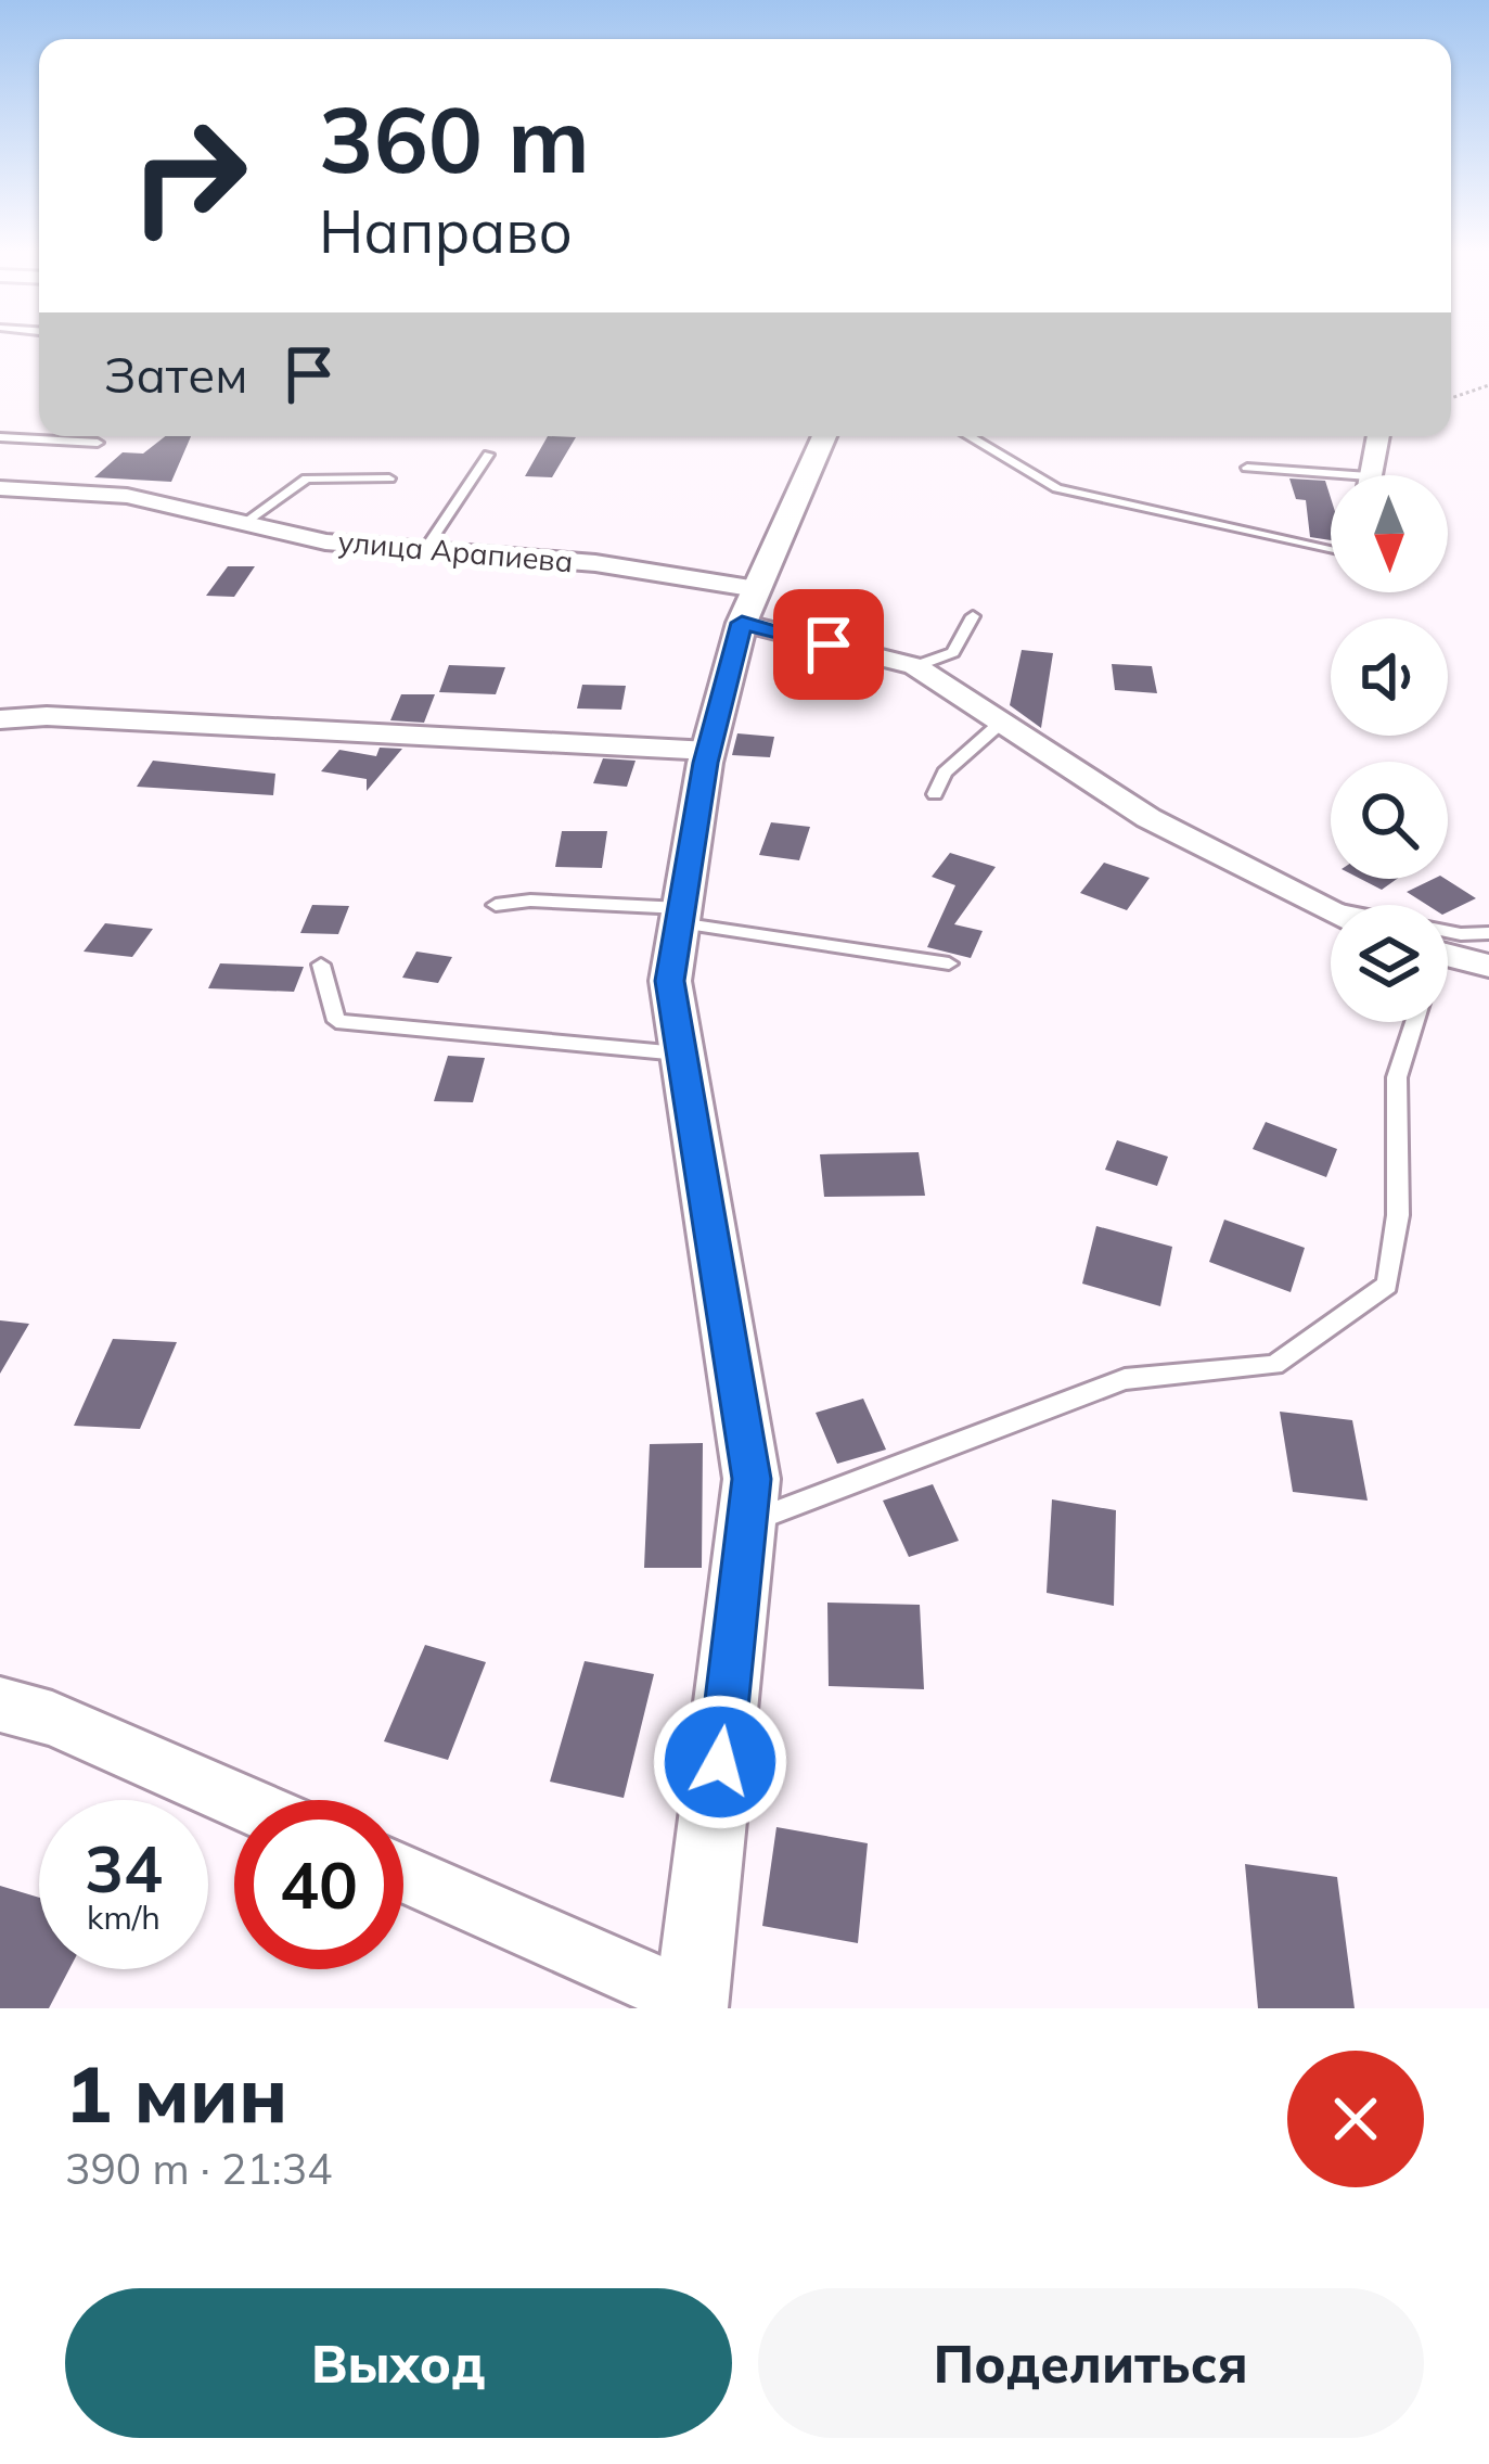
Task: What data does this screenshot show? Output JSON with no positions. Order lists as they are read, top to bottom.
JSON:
{
  "streets": {
    "street": ["улица Арапиева"]
  },
  "north": "bottom",
  "page": {
    "turn": ["360 m", "Направо"],
    "then": "Затем",
    "speed": "34 km/h",
    "limit": "40",
    "heading": ["1 мин", "390 m · 21:34"],
    "buttons": ["Выход", "Поделиться"]
  }
}
